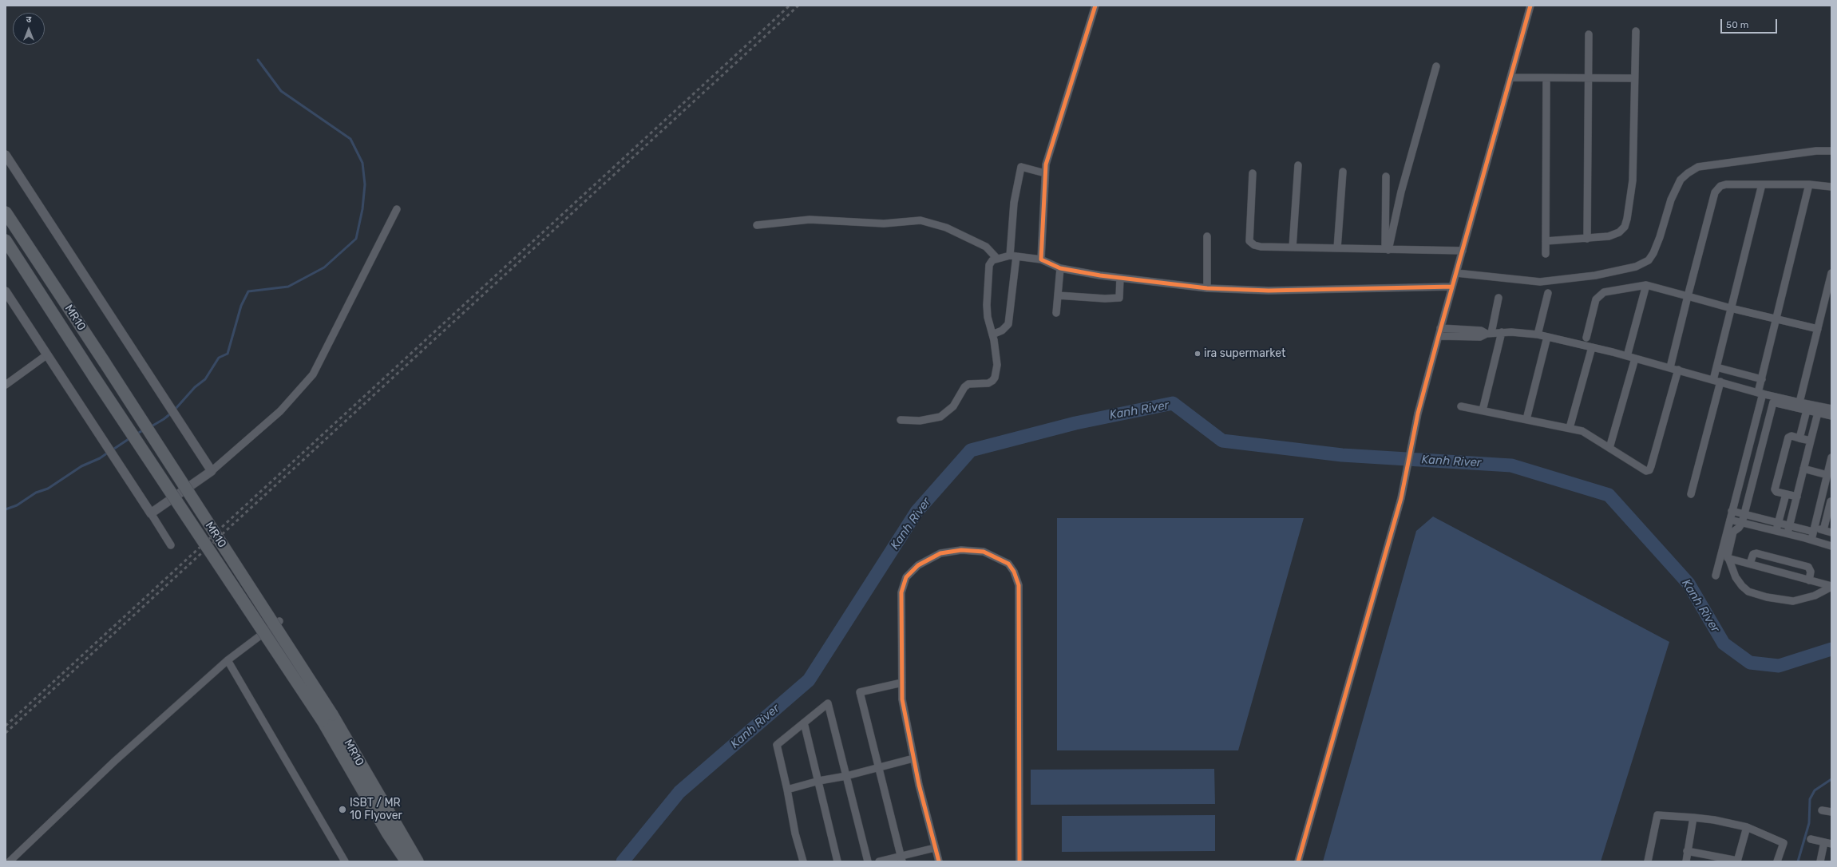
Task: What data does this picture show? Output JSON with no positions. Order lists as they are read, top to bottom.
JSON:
{
  "streets": {
    "main road": ["MR10"]
  },
  "water": ["Kanh River"],
  "places": ["ira supermarket", "ISBT / MR 10 Flyover"],
  "scale_bar": "50 m",
  "north": "top"
}
